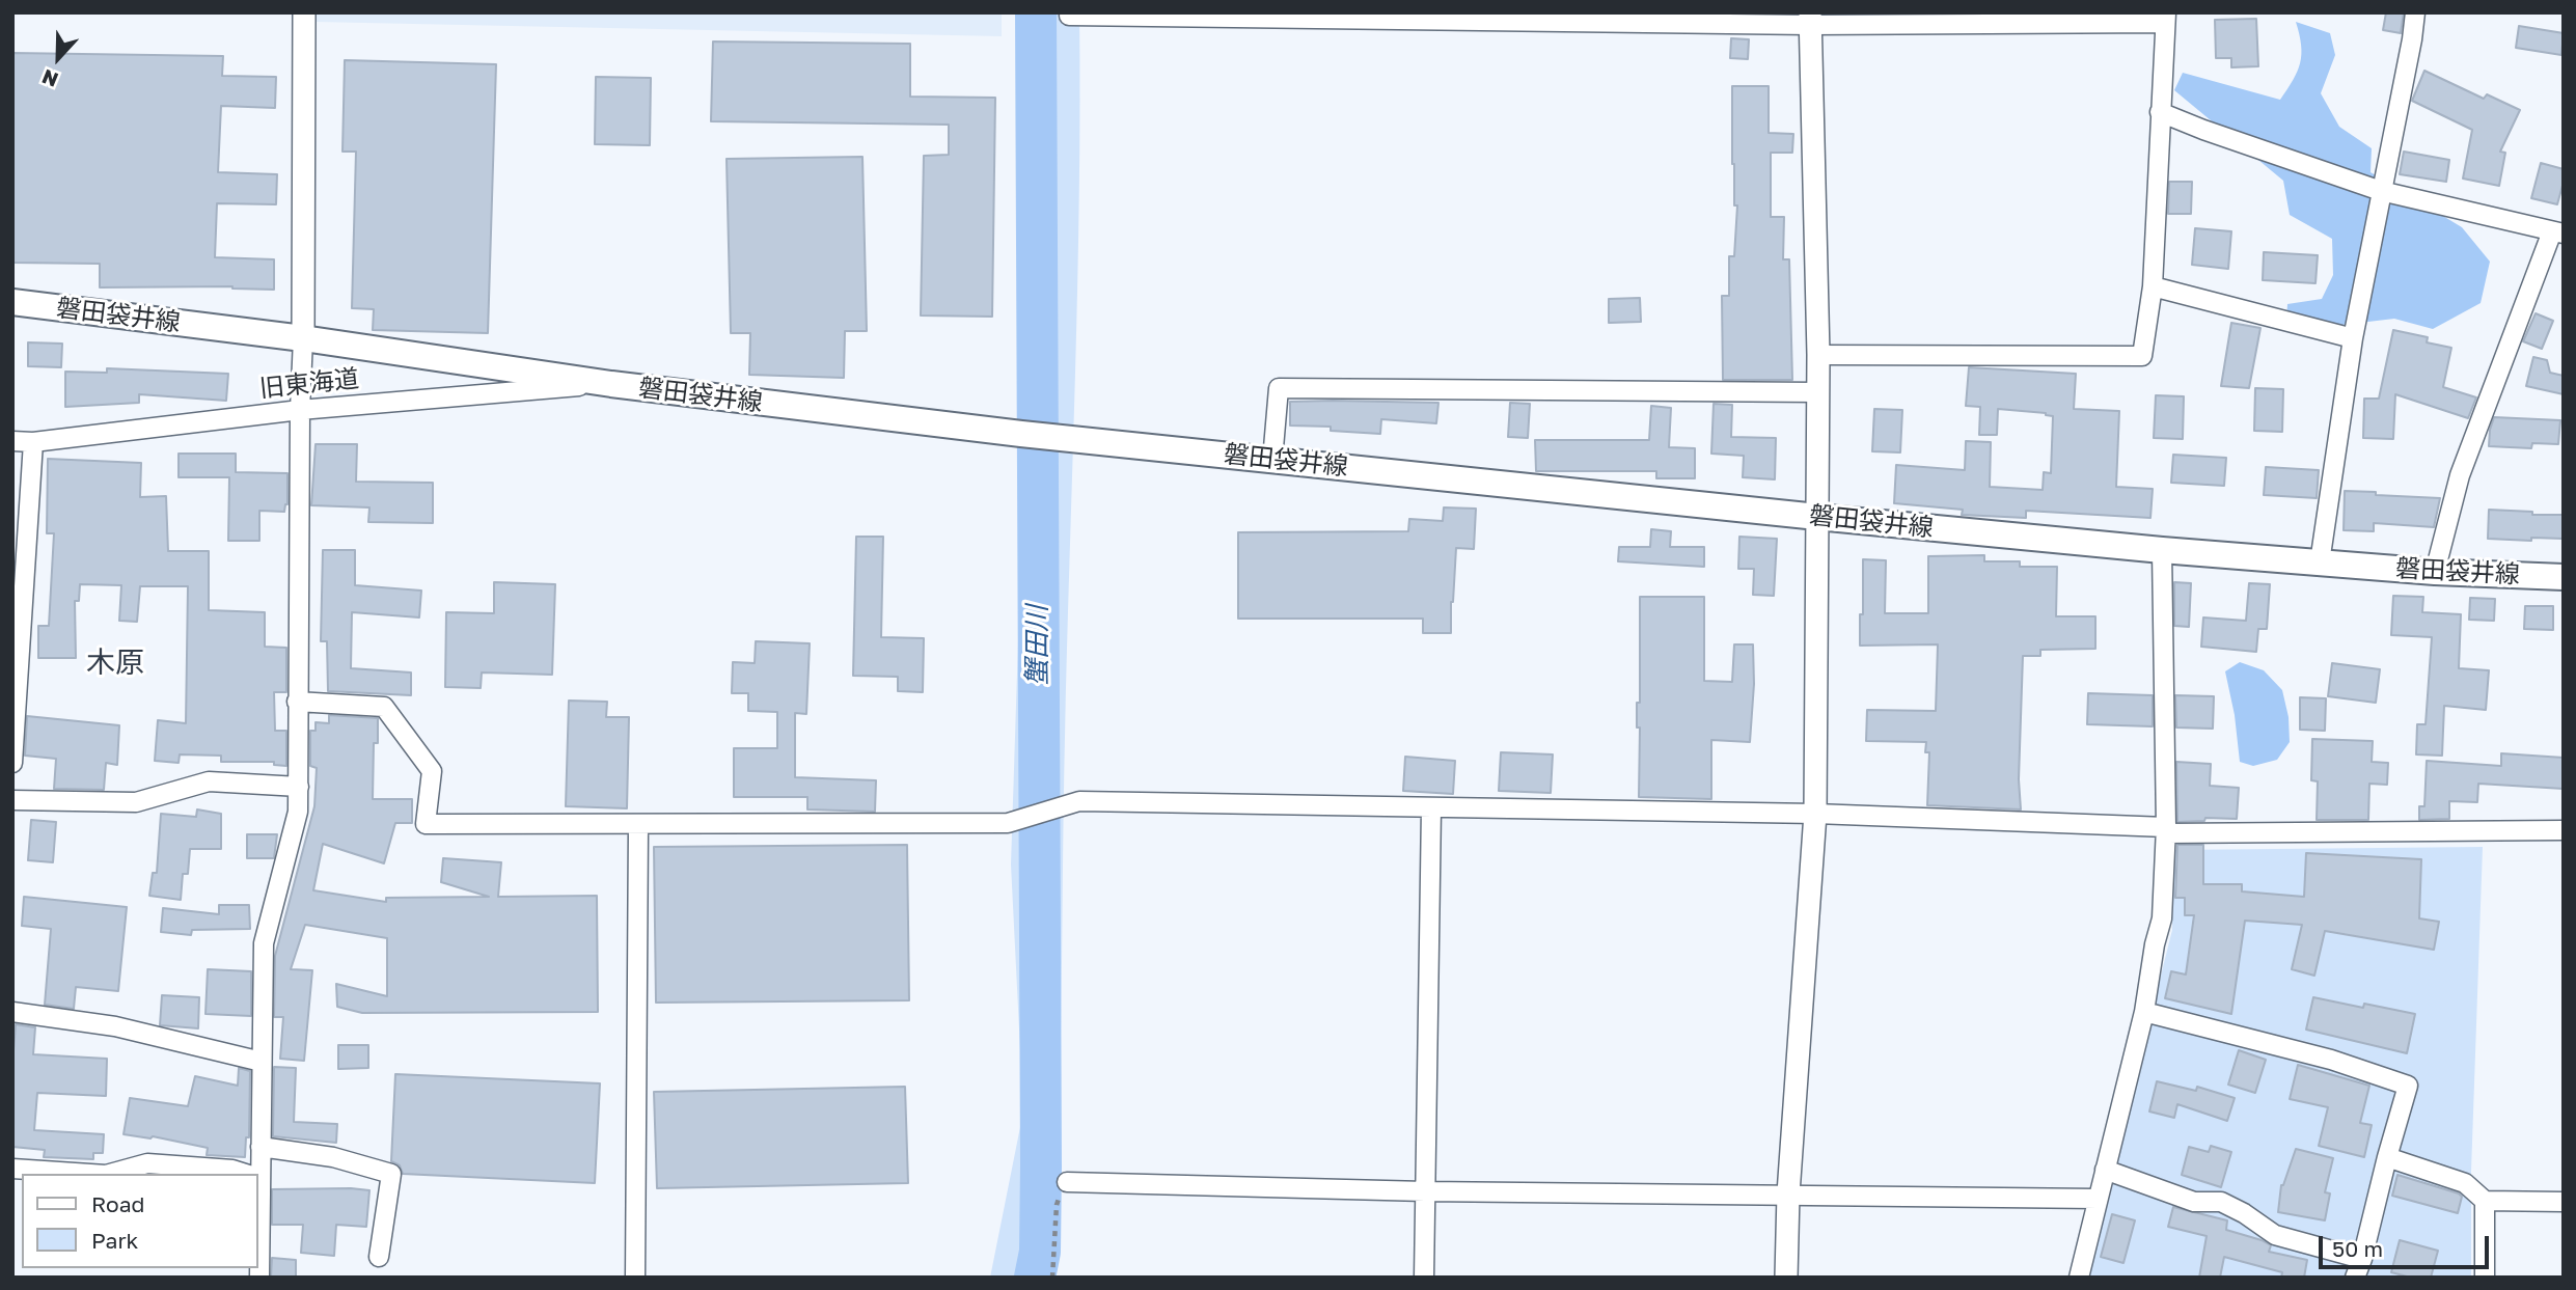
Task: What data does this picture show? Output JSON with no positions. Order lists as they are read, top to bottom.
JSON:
{
  "streets": {
    "main road": ["磐田袋井線"],
    "street": ["旧東海道"]
  },
  "crossings": [
    ["磐田袋井線", "旧東海道"]
  ],
  "districts": ["木原"],
  "water": ["蟹田川"],
  "legend": ["Road", "Park"],
  "scale_bar": "50 m",
  "north": "bottom"
}
